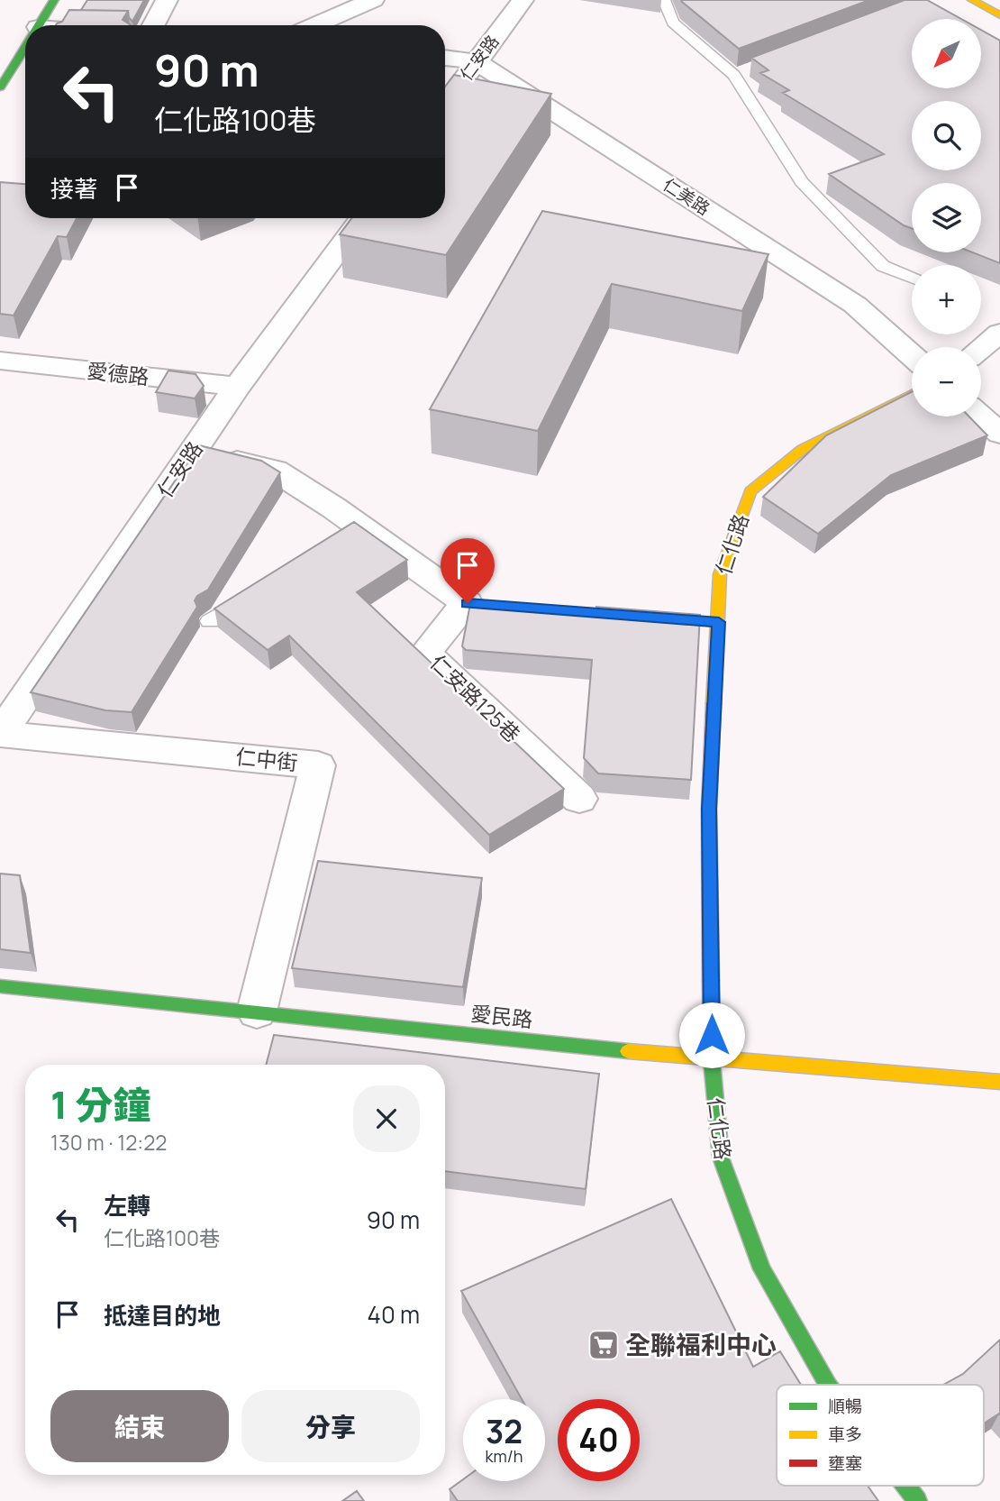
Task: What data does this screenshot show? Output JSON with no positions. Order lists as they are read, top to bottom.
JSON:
{
  "streets": {
    "street": [
      "仁安路",
      "仁美路",
      "愛德路",
      "仁化路",
      "仁安路125巷",
      "仁中街",
      "愛民路"
    ]
  },
  "crossings": [
    ["仁安路", "仁美路"],
    ["仁安路", "愛德路"],
    ["仁安路", "仁安路125巷"],
    ["仁安路", "仁中街"],
    ["仁化路", "愛民路"],
    ["仁中街", "愛民路"]
  ],
  "places": {
    "supermarket": ["全聯福利中心"]
  },
  "legend": ["順暢", "車多", "壅塞"],
  "north": "bottom left",
  "page": {
    "map_buttons": ["+", "−"],
    "turn": ["90 m", "仁化路100巷"],
    "then": "接著",
    "heading": ["1 分鐘", "130 m · 12:22"],
    "list": [
      {
        "name": "左轉",
        "note": "仁化路100巷",
        "value": "90 m"
      },
      {
        "name": "抵達目的地",
        "value": "40 m"
      }
    ],
    "buttons": ["結束", "分享"],
    "speed": "32 km/h",
    "limit": "40"
  }
}
